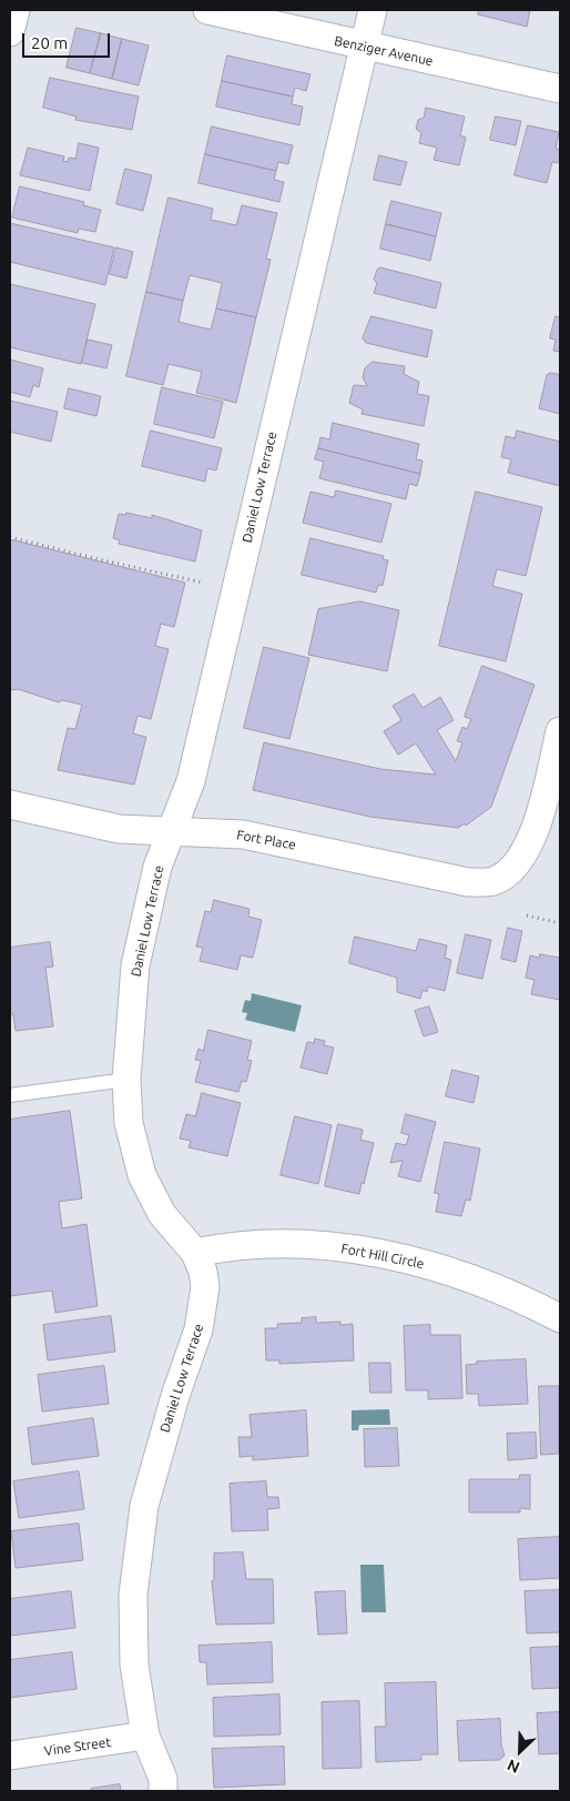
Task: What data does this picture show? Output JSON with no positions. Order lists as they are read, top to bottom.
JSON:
{
  "streets": {
    "street": [
      "Benziger Avenue",
      "Daniel Low Terrace",
      "Fort Place",
      "Fort Hill Circle",
      "Vine Street"
    ]
  },
  "crossings": [
    ["Benziger Avenue", "Daniel Low Terrace"],
    ["Daniel Low Terrace", "Fort Place"],
    ["Daniel Low Terrace", "Fort Hill Circle"],
    ["Daniel Low Terrace", "Vine Street"]
  ],
  "scale_bar": "20 m",
  "north": "bottom left"
}
